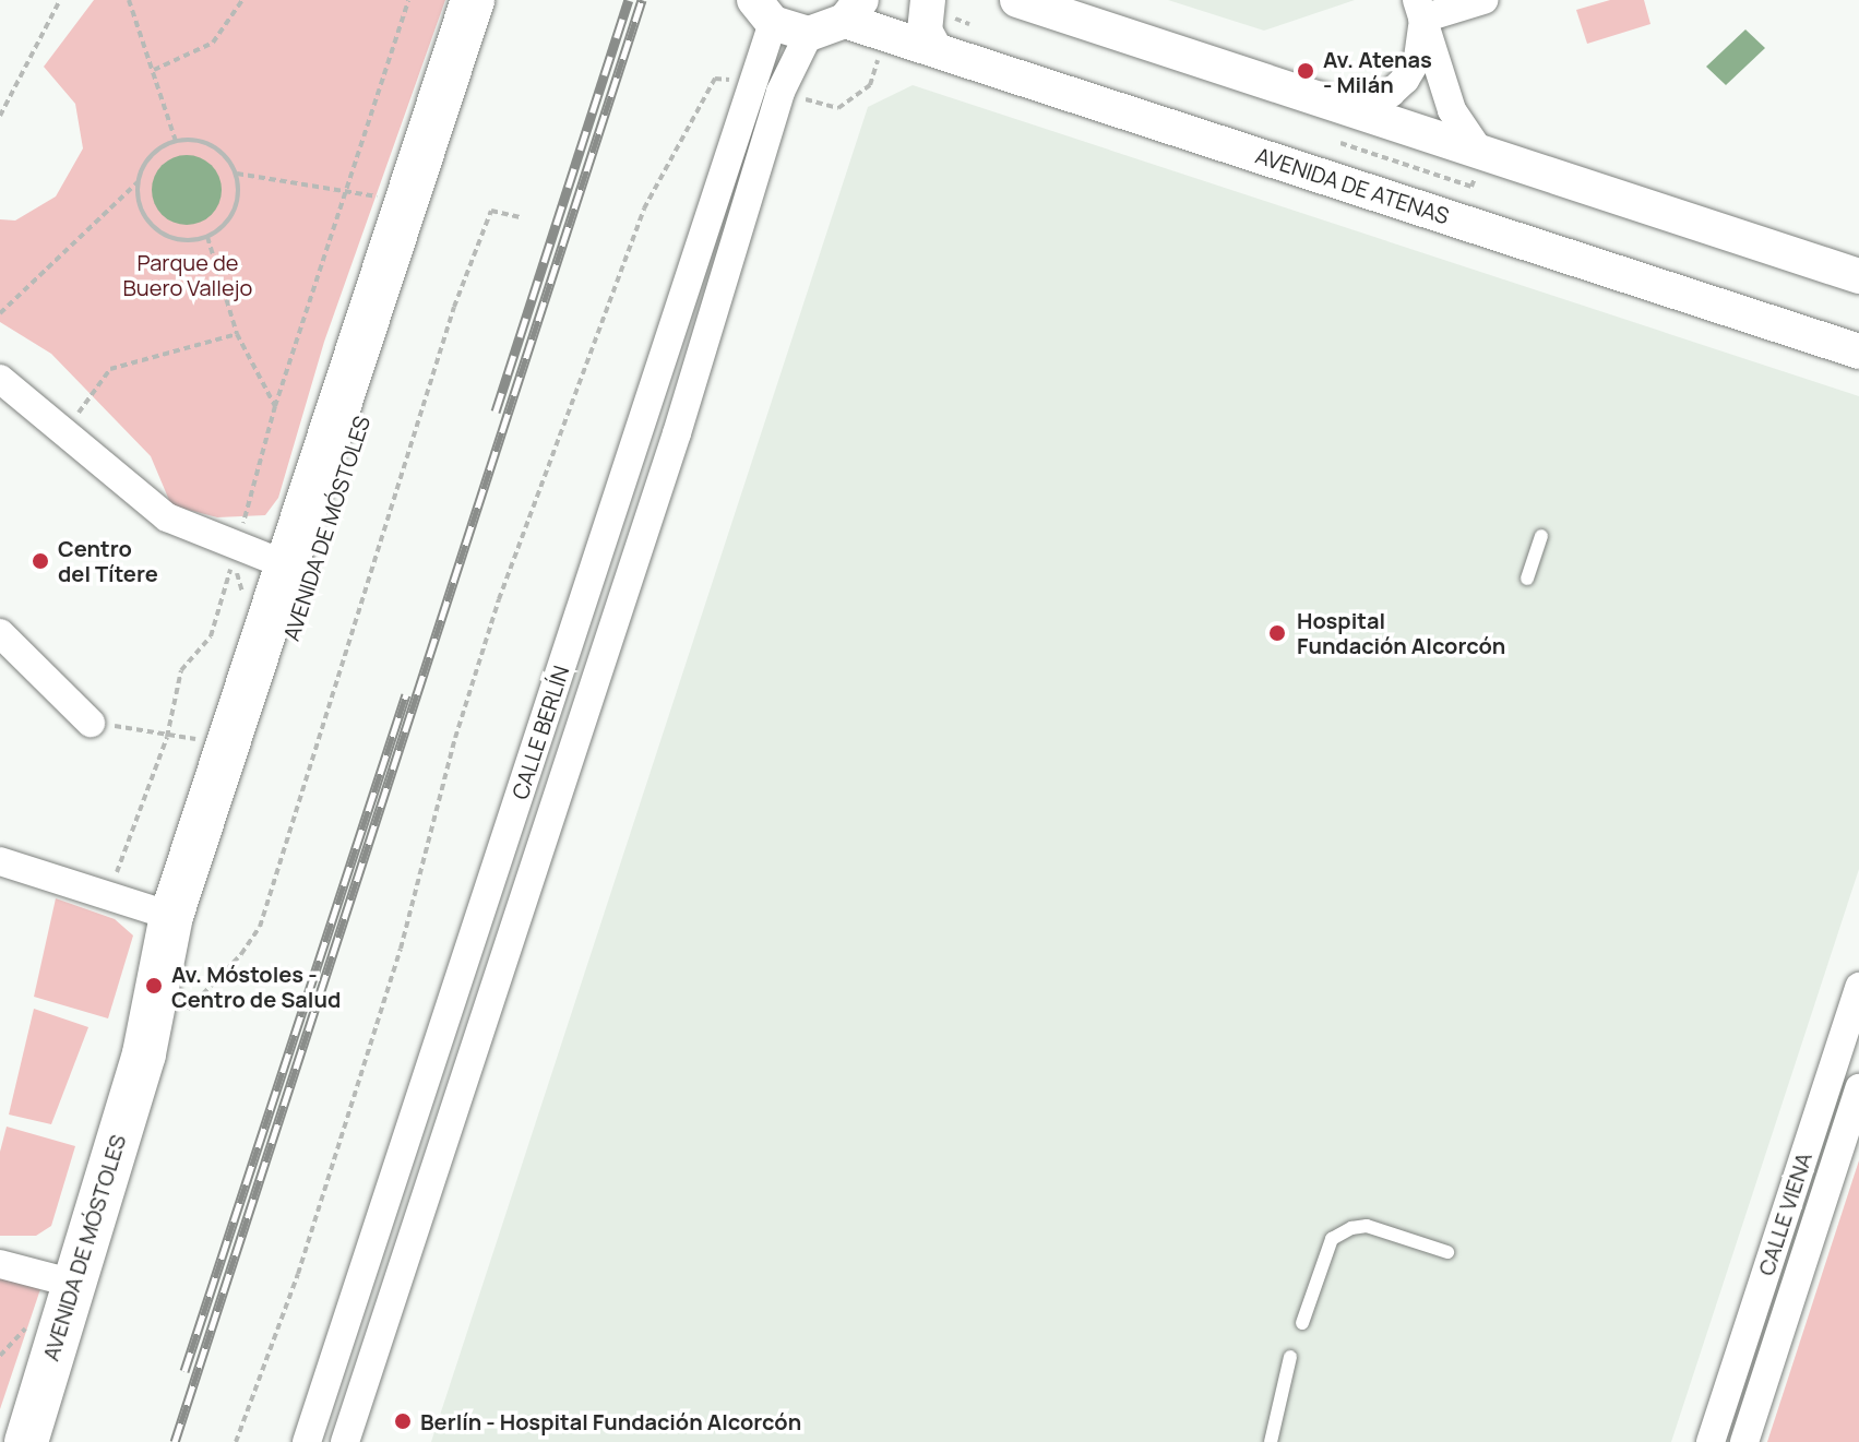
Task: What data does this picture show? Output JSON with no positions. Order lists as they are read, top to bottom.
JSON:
{
  "streets": {
    "main road": ["AVENIDA DE MÓSTOLES"],
    "street": ["AVENIDA DE ATENAS", "CALLE BERLÍN", "CALLE VIENA"]
  },
  "parks": ["Parque de Buero Vallejo"],
  "places": [
    "Av. Atenas - Milán",
    "Centro del Títere",
    "Hospital Fundación Alcorcón",
    "Av. Móstoles - Centro de Salud",
    "Berlín - Hospital Fundación Alcorcón"
  ]
}
